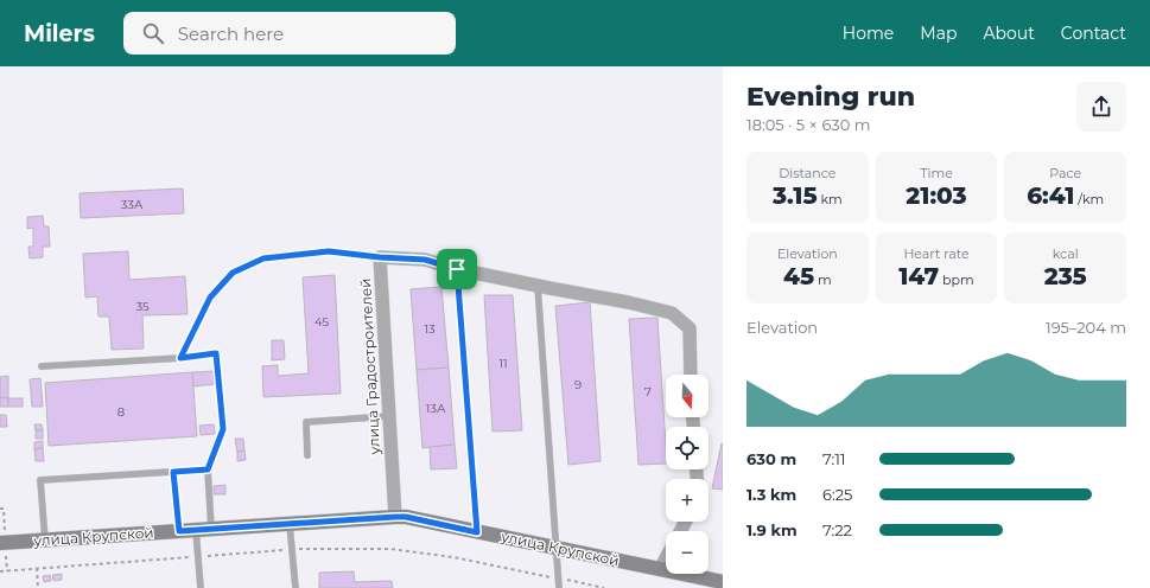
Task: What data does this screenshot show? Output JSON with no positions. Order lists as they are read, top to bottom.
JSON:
{
  "streets": {
    "main road": ["улица Крупской"],
    "street": ["улица Градостроителей"]
  },
  "crossings": [
    ["улица Градостроителей", "улица Крупской"]
  ],
  "house_numbers": [
    "33А",
    "35",
    "45",
    "13",
    "11",
    "9",
    "7",
    "13А",
    "8"
  ],
  "north": "bottom",
  "page": {
    "header": "Milers",
    "search": "Search here",
    "nav": [
      "Home",
      "Map",
      "About",
      "Contact"
    ],
    "heading": ["Evening run", "18:05 · 5 × 630 m"],
    "stats": [
      ["Distance", "3.15 km"],
      ["Time", "21:03"],
      ["Pace", "6:41 /km"],
      ["Elevation", "45 m"],
      ["Heart rate", "147 bpm"],
      ["kcal", "235"]
    ],
    "chart": ["Elevation", "195–204 m"],
    "map_buttons": ["+", "−"],
    "list": [
      {
        "name": "630 m",
        "note": "7:11"
      },
      {
        "name": "1.3 km",
        "note": "6:25"
      },
      {
        "name": "1.9 km",
        "note": "7:22"
      }
    ]
  }
}
